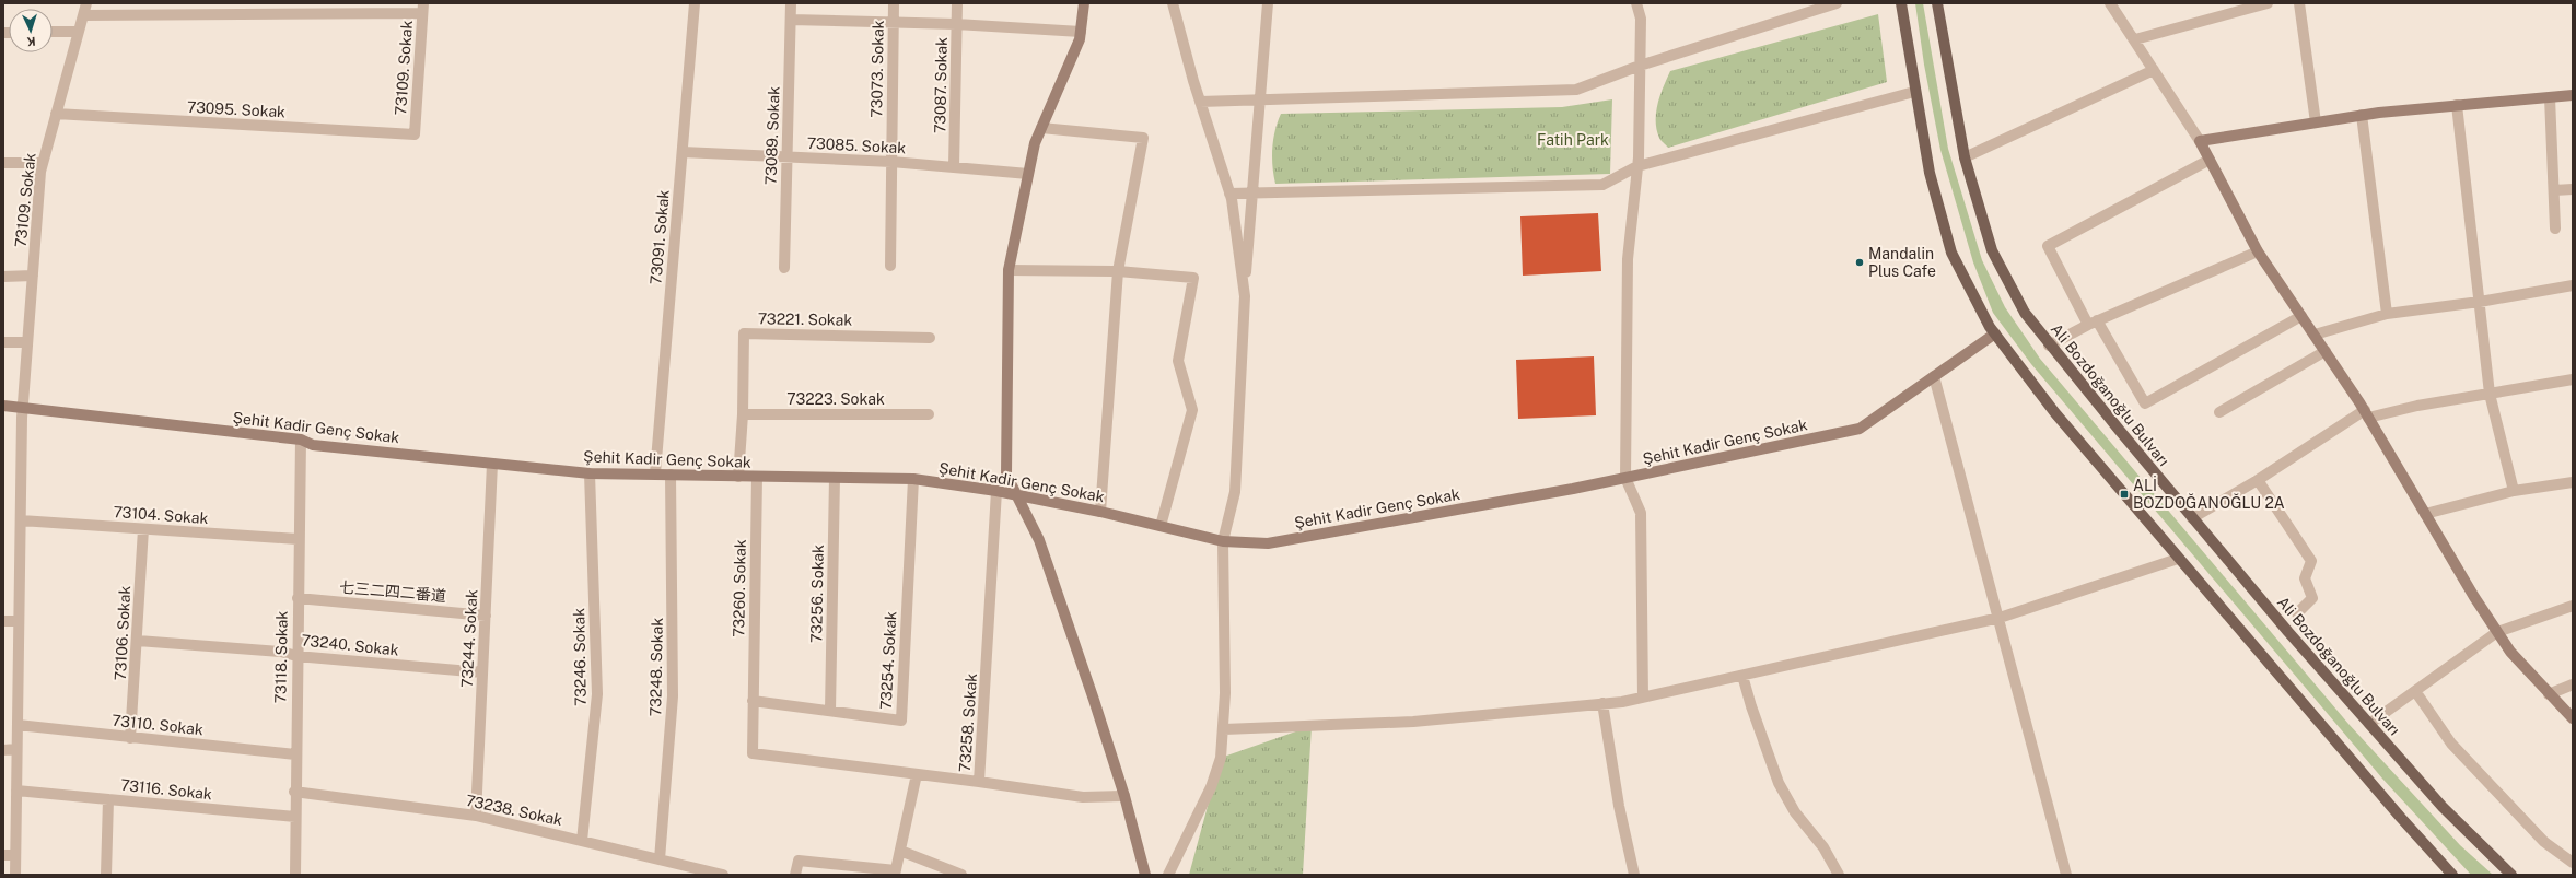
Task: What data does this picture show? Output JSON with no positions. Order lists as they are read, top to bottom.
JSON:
{
  "streets": {
    "main road": ["Ali Bozdoğanoğlu Bulvarı", "Şehit Kadir Genç Sokak"],
    "street": [
      "73109. Sokak",
      "73073. Sokak",
      "73087. Sokak",
      "73095. Sokak",
      "73089. Sokak",
      "73085. Sokak",
      "73091. Sokak",
      "73221. Sokak",
      "73223. Sokak",
      "73104. Sokak",
      "73260. Sokak",
      "七三二四二番道",
      "73256. Sokak",
      "73106. Sokak",
      "73244. Sokak",
      "73240. Sokak",
      "73118. Sokak",
      "73246. Sokak",
      "73254. Sokak",
      "73248. Sokak",
      "73258. Sokak",
      "73110. Sokak",
      "73116. Sokak",
      "73238. Sokak"
    ]
  },
  "crossings": [
    ["73109. Sokak", "73095. Sokak"],
    ["73109. Sokak", "Şehit Kadir Genç Sokak"],
    ["73109. Sokak", "73104. Sokak"],
    ["73109. Sokak", "73110. Sokak"],
    ["73073. Sokak", "73085. Sokak"],
    ["73087. Sokak", "73085. Sokak"],
    ["73089. Sokak", "73085. Sokak"],
    ["73085. Sokak", "73091. Sokak"],
    ["73091. Sokak", "Şehit Kadir Genç Sokak"],
    ["73221. Sokak", "73223. Sokak"],
    ["73221. Sokak", "Şehit Kadir Genç Sokak"],
    ["Şehit Kadir Genç Sokak", "73260. Sokak"],
    ["Şehit Kadir Genç Sokak", "73256. Sokak"],
    ["Şehit Kadir Genç Sokak", "73244. Sokak"],
    ["Şehit Kadir Genç Sokak", "73118. Sokak"],
    ["Şehit Kadir Genç Sokak", "73246. Sokak"],
    ["Şehit Kadir Genç Sokak", "73254. Sokak"],
    ["Şehit Kadir Genç Sokak", "73248. Sokak"],
    ["Şehit Kadir Genç Sokak", "73258. Sokak"],
    ["73104. Sokak", "73106. Sokak"],
    ["73104. Sokak", "73118. Sokak"],
    ["73260. Sokak", "73254. Sokak"],
    ["73260. Sokak", "73258. Sokak"],
    ["七三二四二番道", "73244. Sokak"],
    ["七三二四二番道", "73118. Sokak"],
    ["73256. Sokak", "73254. Sokak"],
    ["73106. Sokak", "73240. Sokak"],
    ["73106. Sokak", "73110. Sokak"],
    ["73244. Sokak", "73240. Sokak"],
    ["73244. Sokak", "73238. Sokak"],
    ["73240. Sokak", "73118. Sokak"],
    ["73118. Sokak", "73110. Sokak"],
    ["73118. Sokak", "73116. Sokak"],
    ["73118. Sokak", "73238. Sokak"],
    ["73246. Sokak", "73238. Sokak"],
    ["73254. Sokak", "73258. Sokak"],
    ["73248. Sokak", "73238. Sokak"]
  ],
  "parks": ["Fatih Park"],
  "places": {
    "other": ["Mandalin Plus Cafe"],
    "transit": ["ALİ BOZDOĞANOĞLU 2A"]
  },
  "north": "bottom"
}
